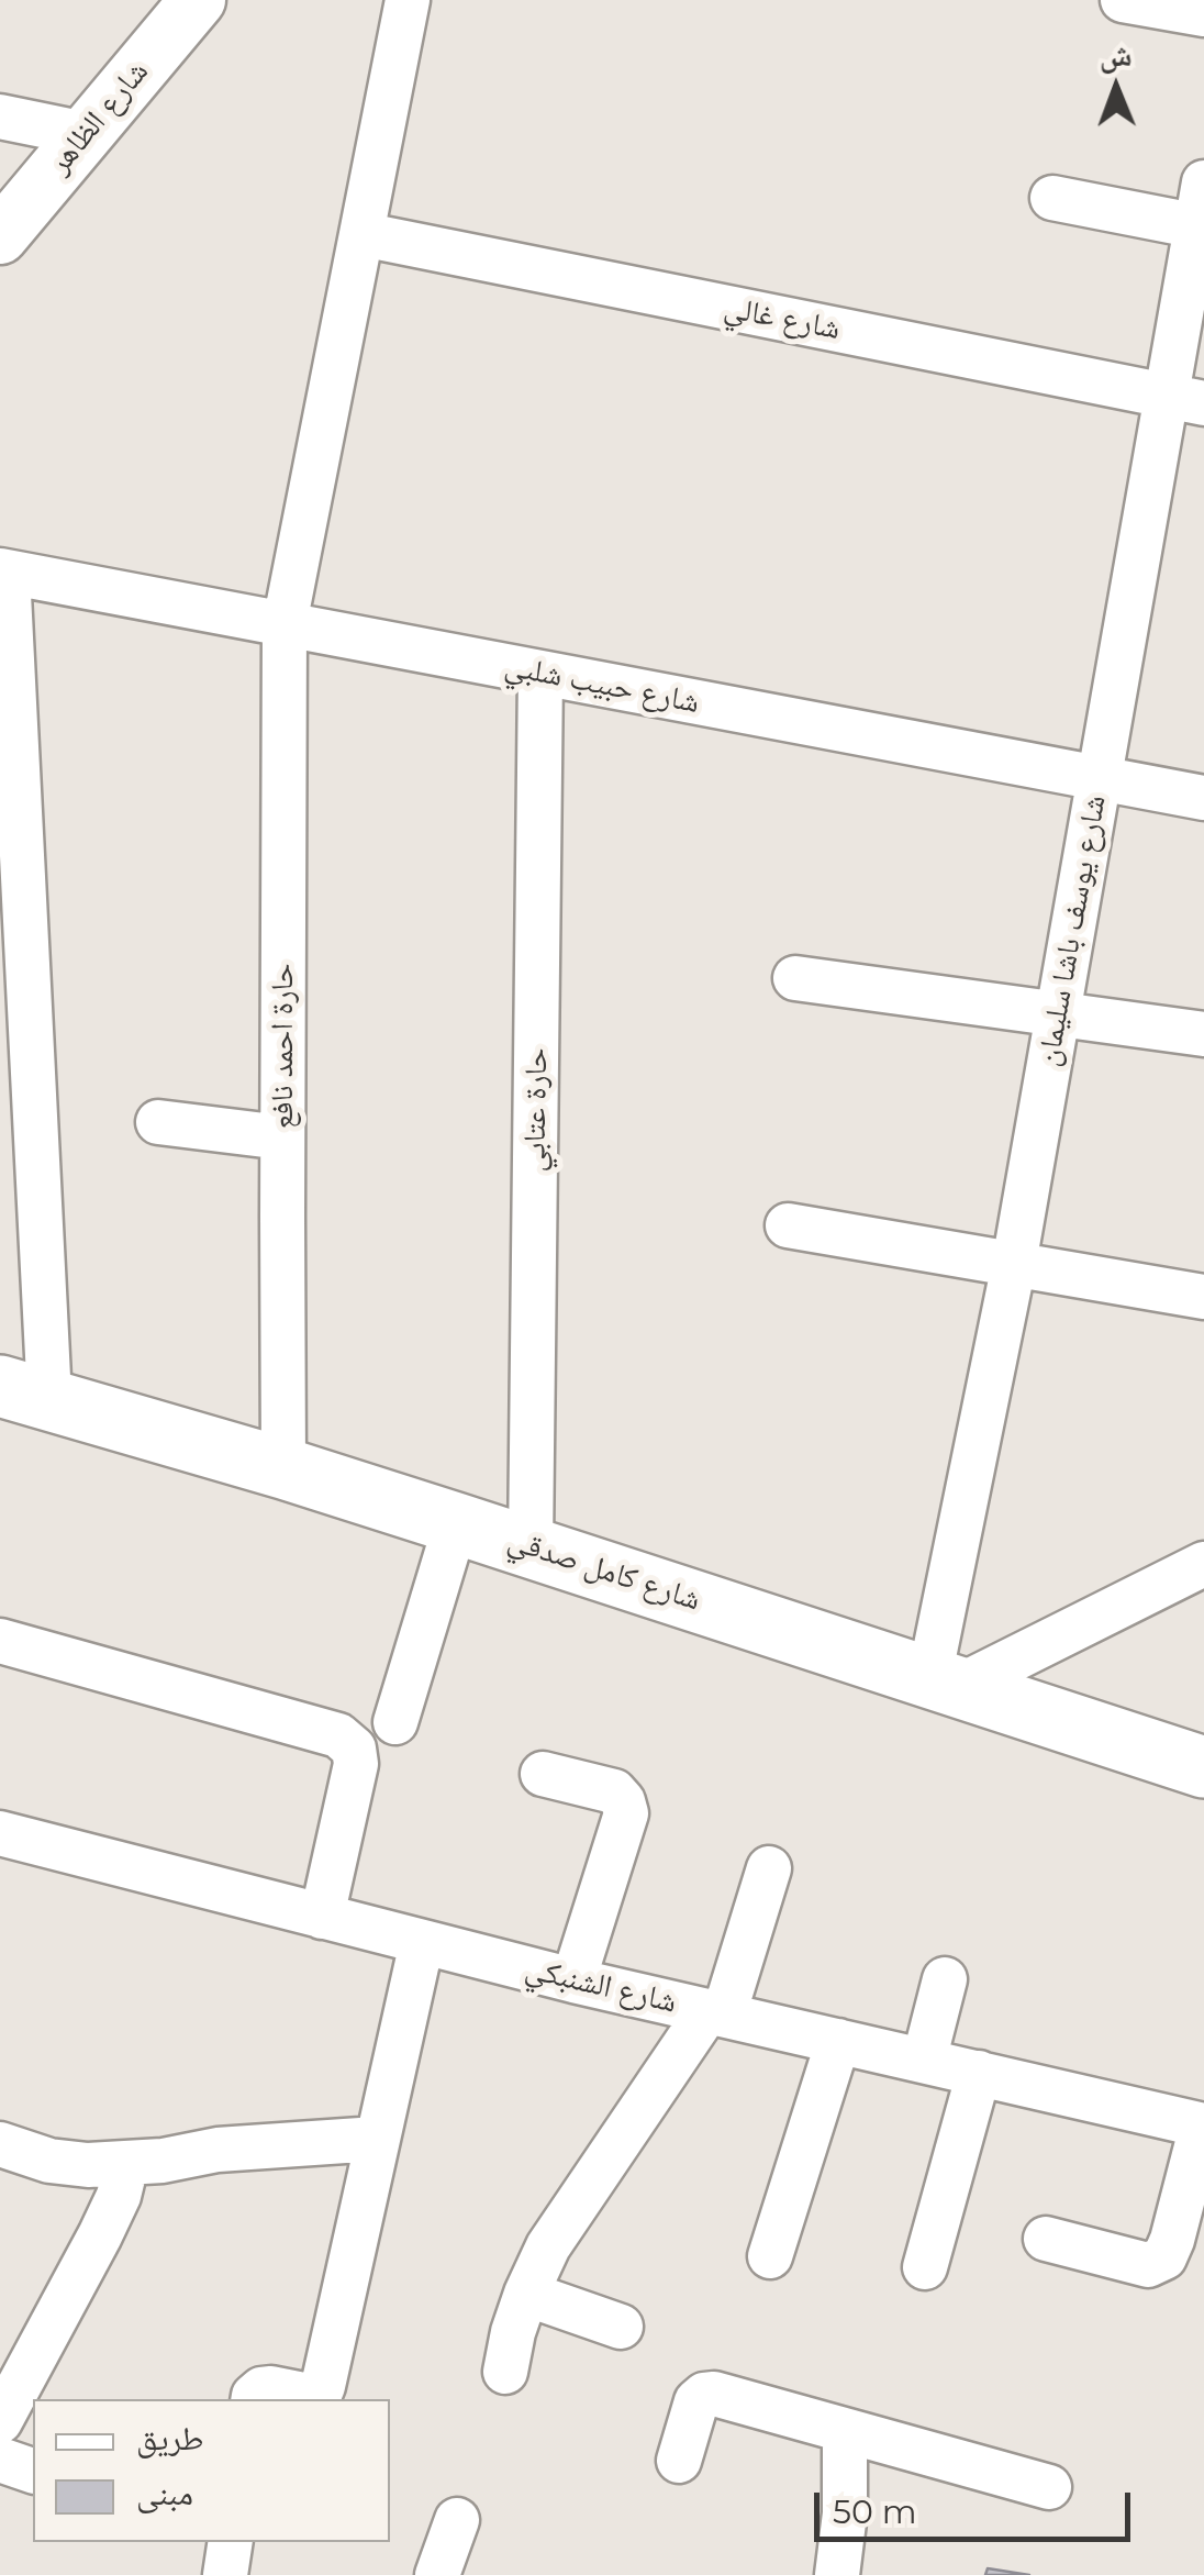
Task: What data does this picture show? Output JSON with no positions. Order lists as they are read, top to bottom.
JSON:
{
  "streets": {
    "main road": ["شارع كامل صدقي"],
    "street": [
      "شارع الظاهر",
      "شارع غالي",
      "شارع حبيب شلبي",
      "شارع يوسف باشا سليمان",
      "حارة احمد نافع",
      "حارة عتابي",
      "شارع الشنبكي"
    ]
  },
  "crossings": [
    ["شارع غالي", "شارع يوسف باشا سليمان"],
    ["شارع غالي", "حارة احمد نافع"],
    ["شارع حبيب شلبي", "شارع يوسف باشا سليمان"],
    ["شارع حبيب شلبي", "حارة احمد نافع"],
    ["شارع حبيب شلبي", "حارة عتابي"],
    ["شارع يوسف باشا سليمان", "شارع كامل صدقي"],
    ["حارة احمد نافع", "شارع كامل صدقي"],
    ["حارة عتابي", "شارع كامل صدقي"]
  ],
  "legend": ["طريق", "مبنى"],
  "scale_bar": "50 m",
  "north": "top"
}
